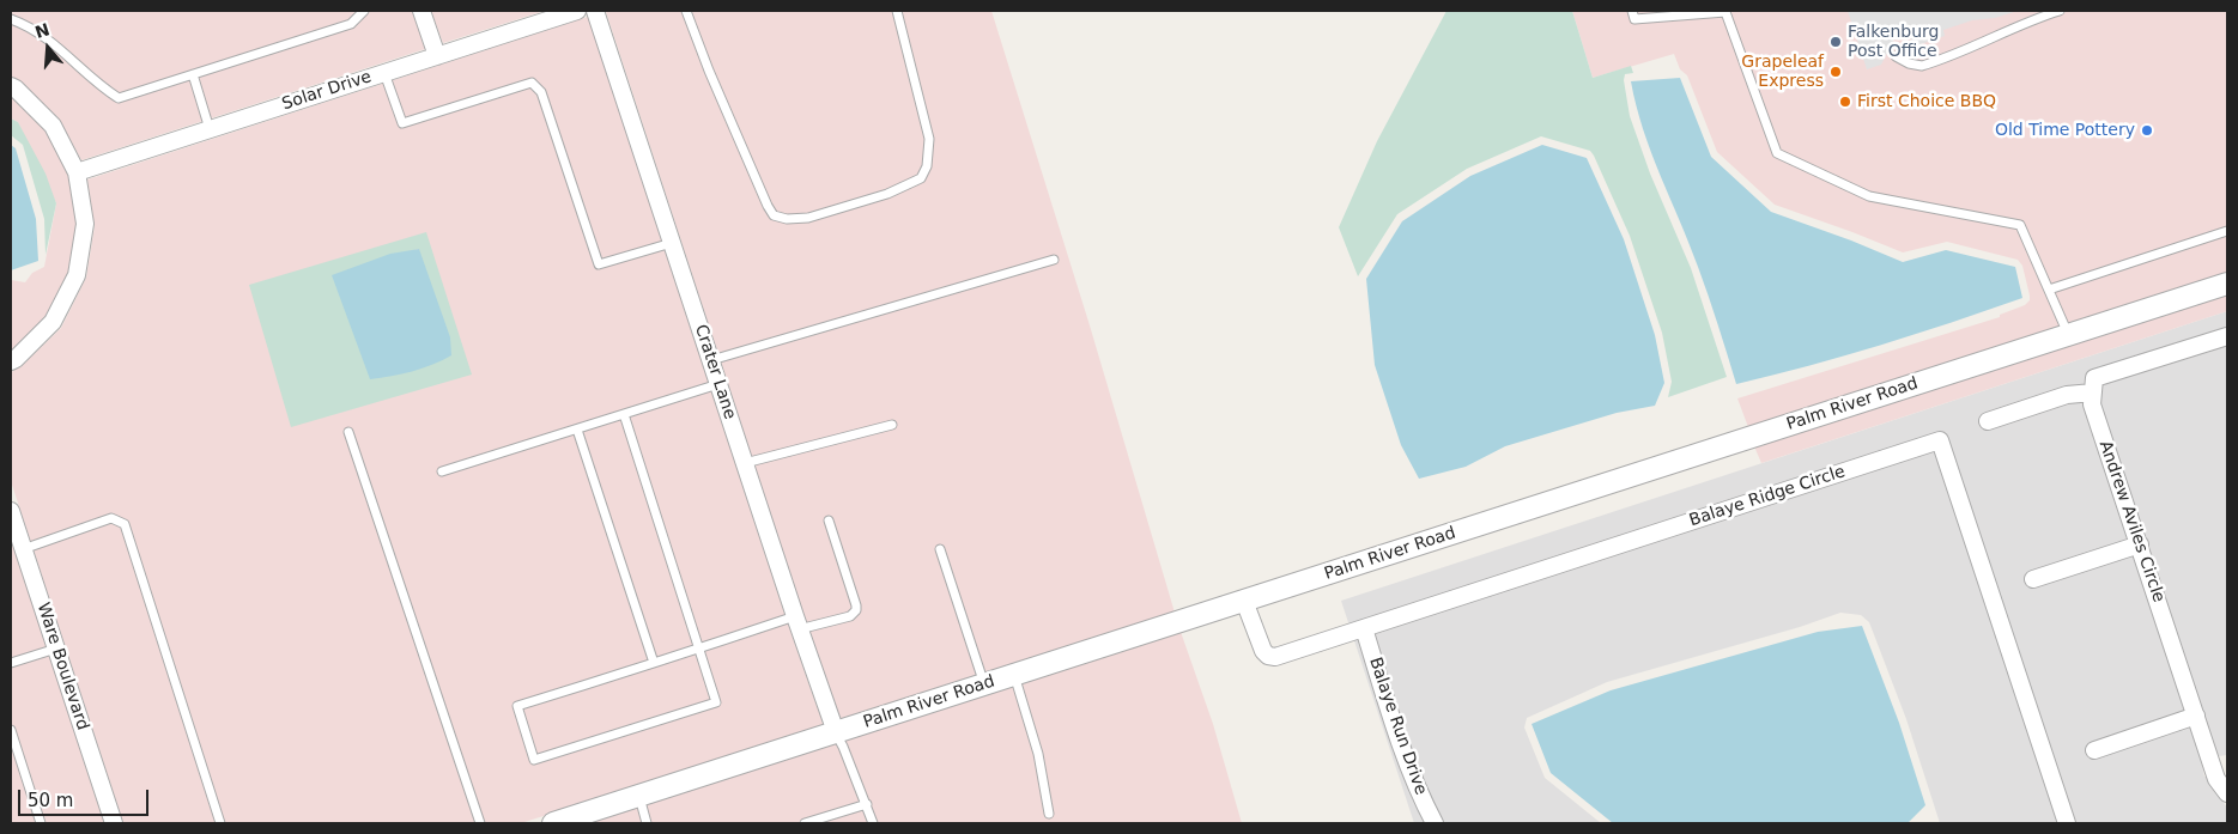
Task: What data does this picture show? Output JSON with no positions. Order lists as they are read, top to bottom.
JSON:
{
  "streets": {
    "street": [
      "Solar Drive",
      "Crater Lane",
      "Palm River Road",
      "Balaye Ridge Circle",
      "Andrew Aviles Circle",
      "Ware Boulevard",
      "Balaye Run Drive"
    ]
  },
  "crossings": [
    ["Crater Lane", "Palm River Road"],
    ["Palm River Road", "Balaye Ridge Circle"],
    ["Balaye Ridge Circle", "Balaye Run Drive"]
  ],
  "places": [
    "Falkenburg Post Office",
    "Grapeleaf Express",
    "First Choice BBQ",
    "Old Time Pottery"
  ],
  "scale_bar": "50 m",
  "north": "top"
}
